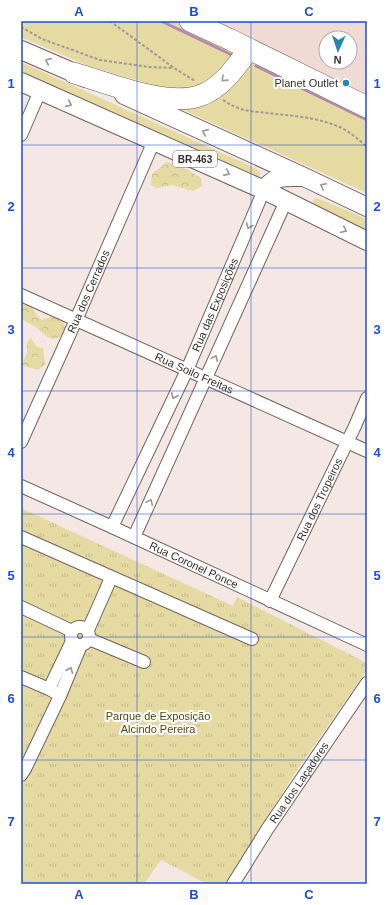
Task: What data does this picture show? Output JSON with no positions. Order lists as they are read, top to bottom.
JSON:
{
  "streets": {
    "main road": ["BR-463"],
    "street": [
      "Rua dos Cerrados",
      "Rua das Exposições",
      "Rua Soilo Freitas",
      "Rua dos Tropeiros",
      "Rua Coronel Ponce",
      "Rua dos Laçadores"
    ]
  },
  "crossings": [
    ["BR-463", "Rua dos Cerrados"],
    ["BR-463", "Rua das Exposições"],
    ["Rua dos Cerrados", "Rua Soilo Freitas"],
    ["Rua das Exposições", "Rua Soilo Freitas"],
    ["Rua das Exposições", "Rua Coronel Ponce"],
    ["Rua Soilo Freitas", "Rua dos Tropeiros"],
    ["Rua dos Tropeiros", "Rua Coronel Ponce"]
  ],
  "parks": ["Parque de Exposição Alcindo Pereira"],
  "places": ["Planet Outlet"],
  "north": "bottom",
  "grid": {
    "columns": ["A", "B", "C"],
    "rows": [
      "1",
      "2",
      "3",
      "4",
      "5",
      "6",
      "7"
    ]
  }
}
